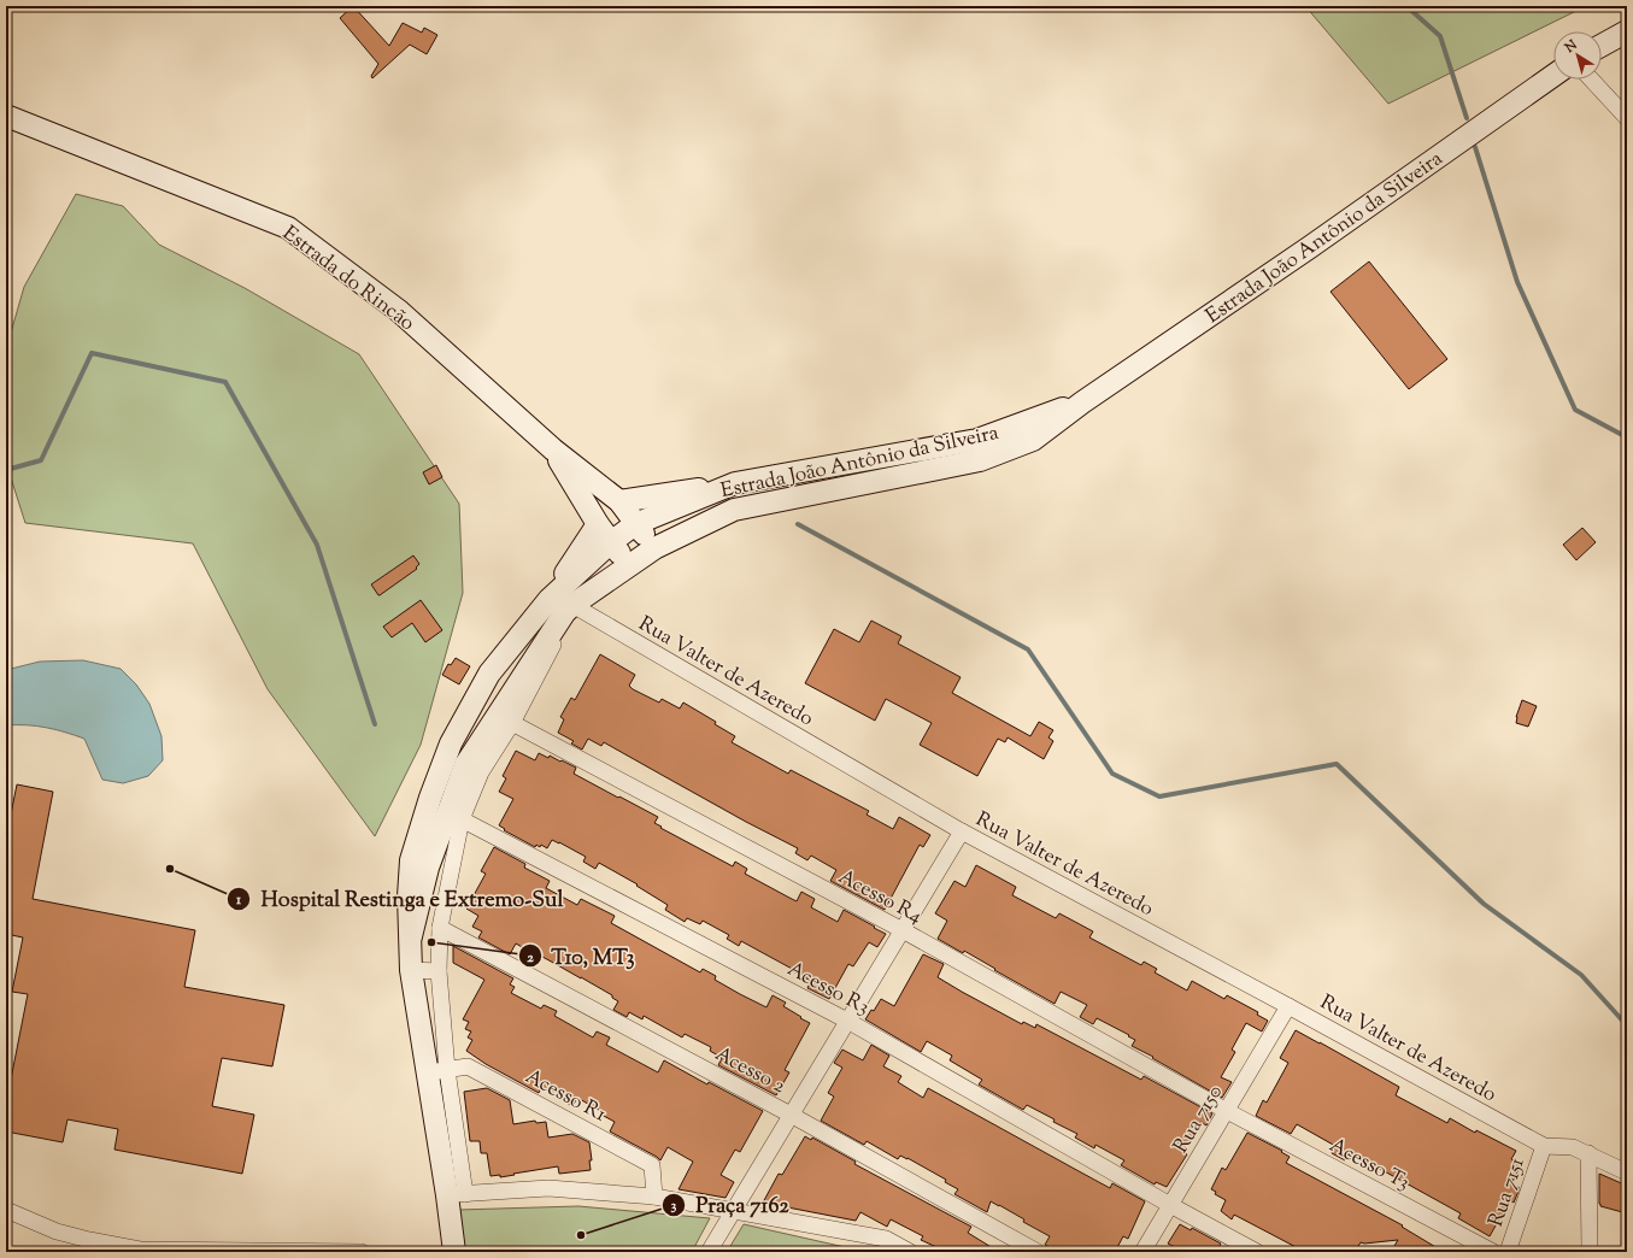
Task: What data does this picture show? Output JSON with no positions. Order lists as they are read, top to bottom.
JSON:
{
  "streets": {
    "main road": ["Estrada João Antônio da Silveira", "Estrada do Rincão"],
    "street": [
      "Rua Valter de Azeredo",
      "Acesso R4",
      "Acesso R3",
      "Acesso 2",
      "Acesso R1",
      "Rua 7150",
      "Acesso T3",
      "Rua 7151"
    ]
  },
  "crossings": [
    ["Estrada João Antônio da Silveira", "Estrada do Rincão"],
    ["Estrada João Antônio da Silveira", "Rua Valter de Azeredo"],
    ["Estrada João Antônio da Silveira", "Acesso R4"],
    ["Estrada João Antônio da Silveira", "Acesso R3"],
    ["Estrada João Antônio da Silveira", "Acesso 2"],
    ["Estrada João Antônio da Silveira", "Acesso R1"],
    ["Rua Valter de Azeredo", "Rua 7150"],
    ["Rua Valter de Azeredo", "Rua 7151"],
    ["Acesso R4", "Rua 7150"],
    ["Acesso R4", "Acesso T3"],
    ["Acesso R3", "Rua 7150"],
    ["Rua 7150", "Acesso T3"]
  ],
  "places": ["Hospital Restinga e Extremo-Sul", "T10, MT3", "Praça 7162"],
  "north": "top left"
}
